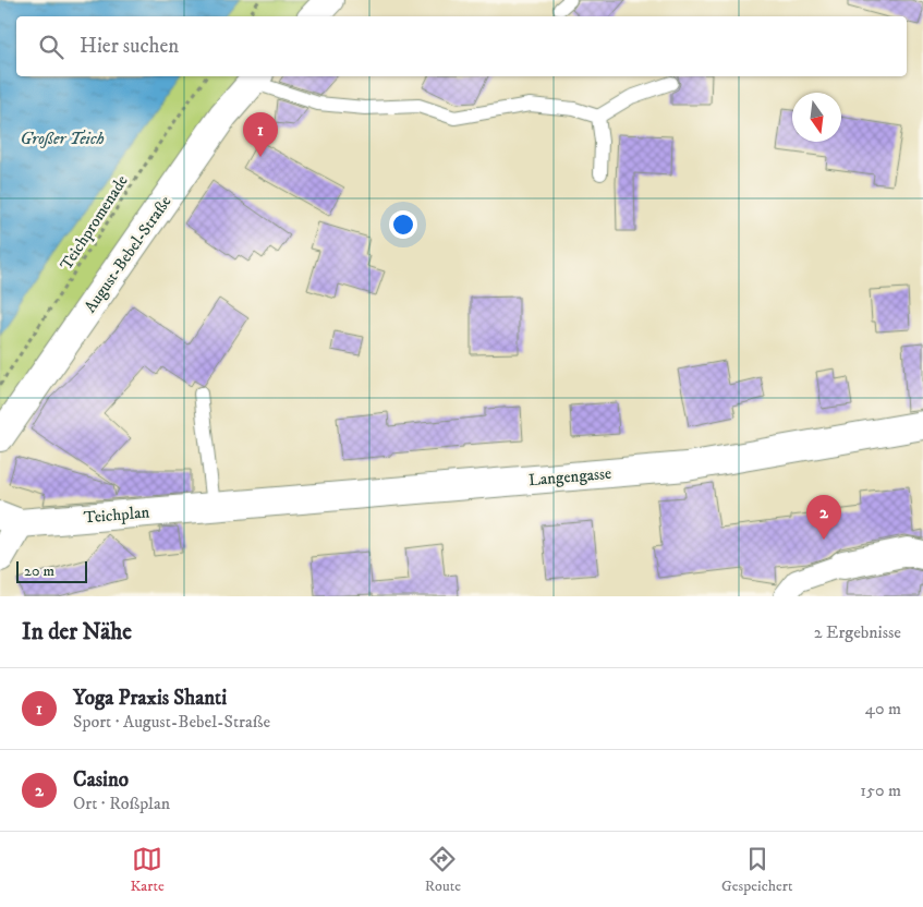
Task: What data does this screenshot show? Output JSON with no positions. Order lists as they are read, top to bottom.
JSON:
{
  "streets": {
    "street": ["August-Bebel-Straße", "Langengasse", "Teichplan"],
    "path": ["Teichpromenade"]
  },
  "crossings": [
    ["Langengasse", "Teichplan"]
  ],
  "water": ["Großer Teich"],
  "scale_bar": "20 m",
  "north": "bottom",
  "page": {
    "search": "Hier suchen",
    "pins": ["1", "2"],
    "scale": "20 m",
    "heading": ["In der Nähe", "2 Ergebnisse"],
    "list": [
      {
        "mark": "1",
        "name": "Yoga Praxis Shanti",
        "note": "Sport · August-Bebel-Straße",
        "value": "40 m"
      },
      {
        "mark": "2",
        "name": "Casino",
        "note": "Ort · Roßplan",
        "value": "150 m"
      }
    ],
    "nav": ["Karte", "Route", "Gespeichert"]
  }
}
